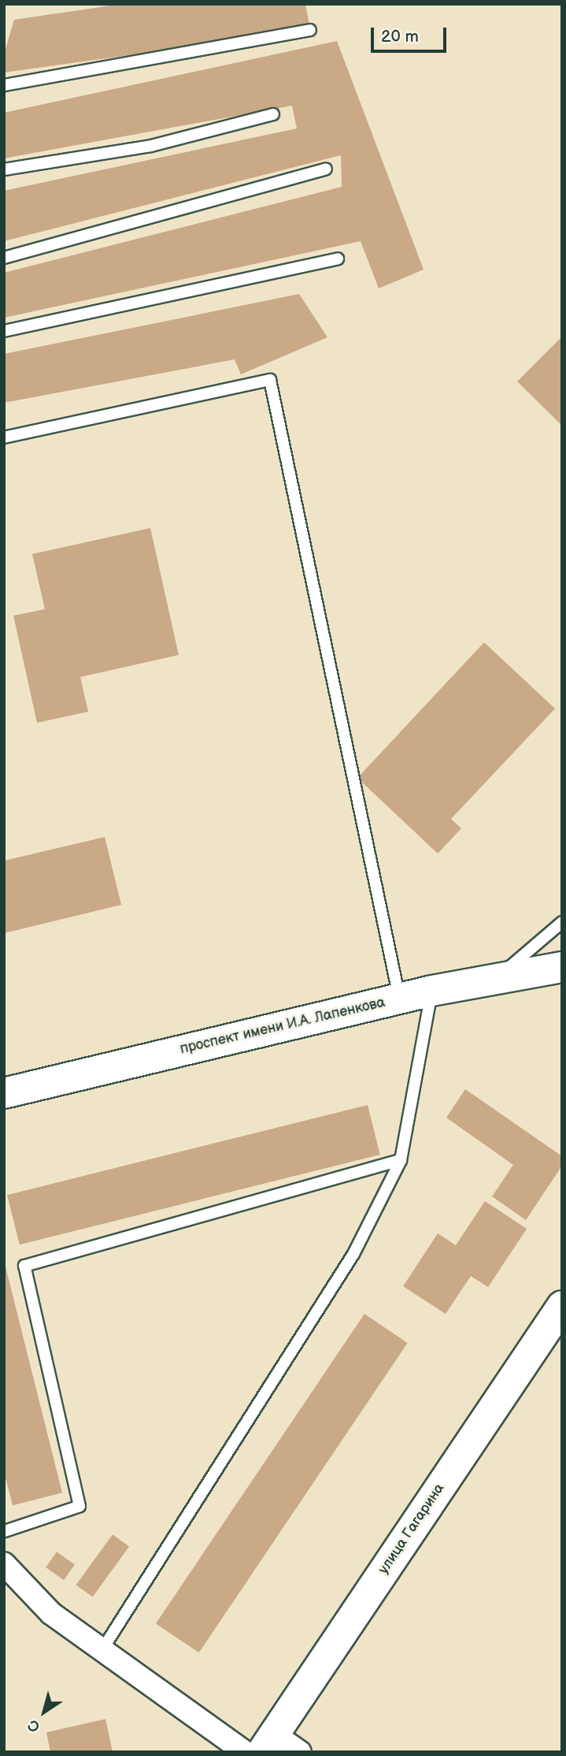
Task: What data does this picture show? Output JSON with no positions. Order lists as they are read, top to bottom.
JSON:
{
  "streets": {
    "main road": ["проспект имени И.А. Лапенкова", "улица Гагарина"]
  },
  "scale_bar": "20 m",
  "north": "bottom left"
}
